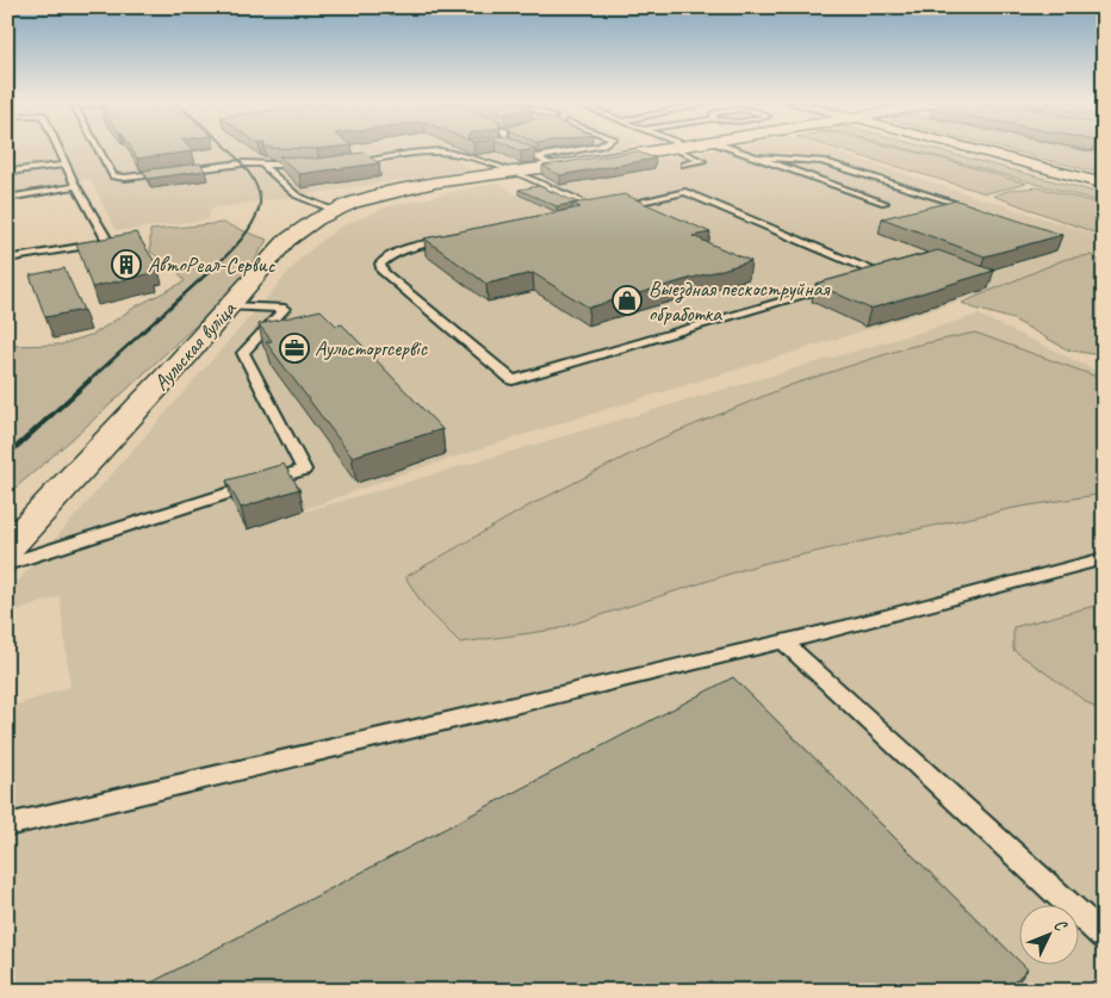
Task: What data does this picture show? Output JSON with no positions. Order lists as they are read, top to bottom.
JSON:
{
  "streets": {
    "street": ["Аульская вуліца"]
  },
  "places": {
    "building": ["АвтоРеал-Сервис"],
    "shop": ["Выездная пескоструйная обработка"],
    "office": ["Аульсторгсервіс"]
  },
  "north": "top right"
}
